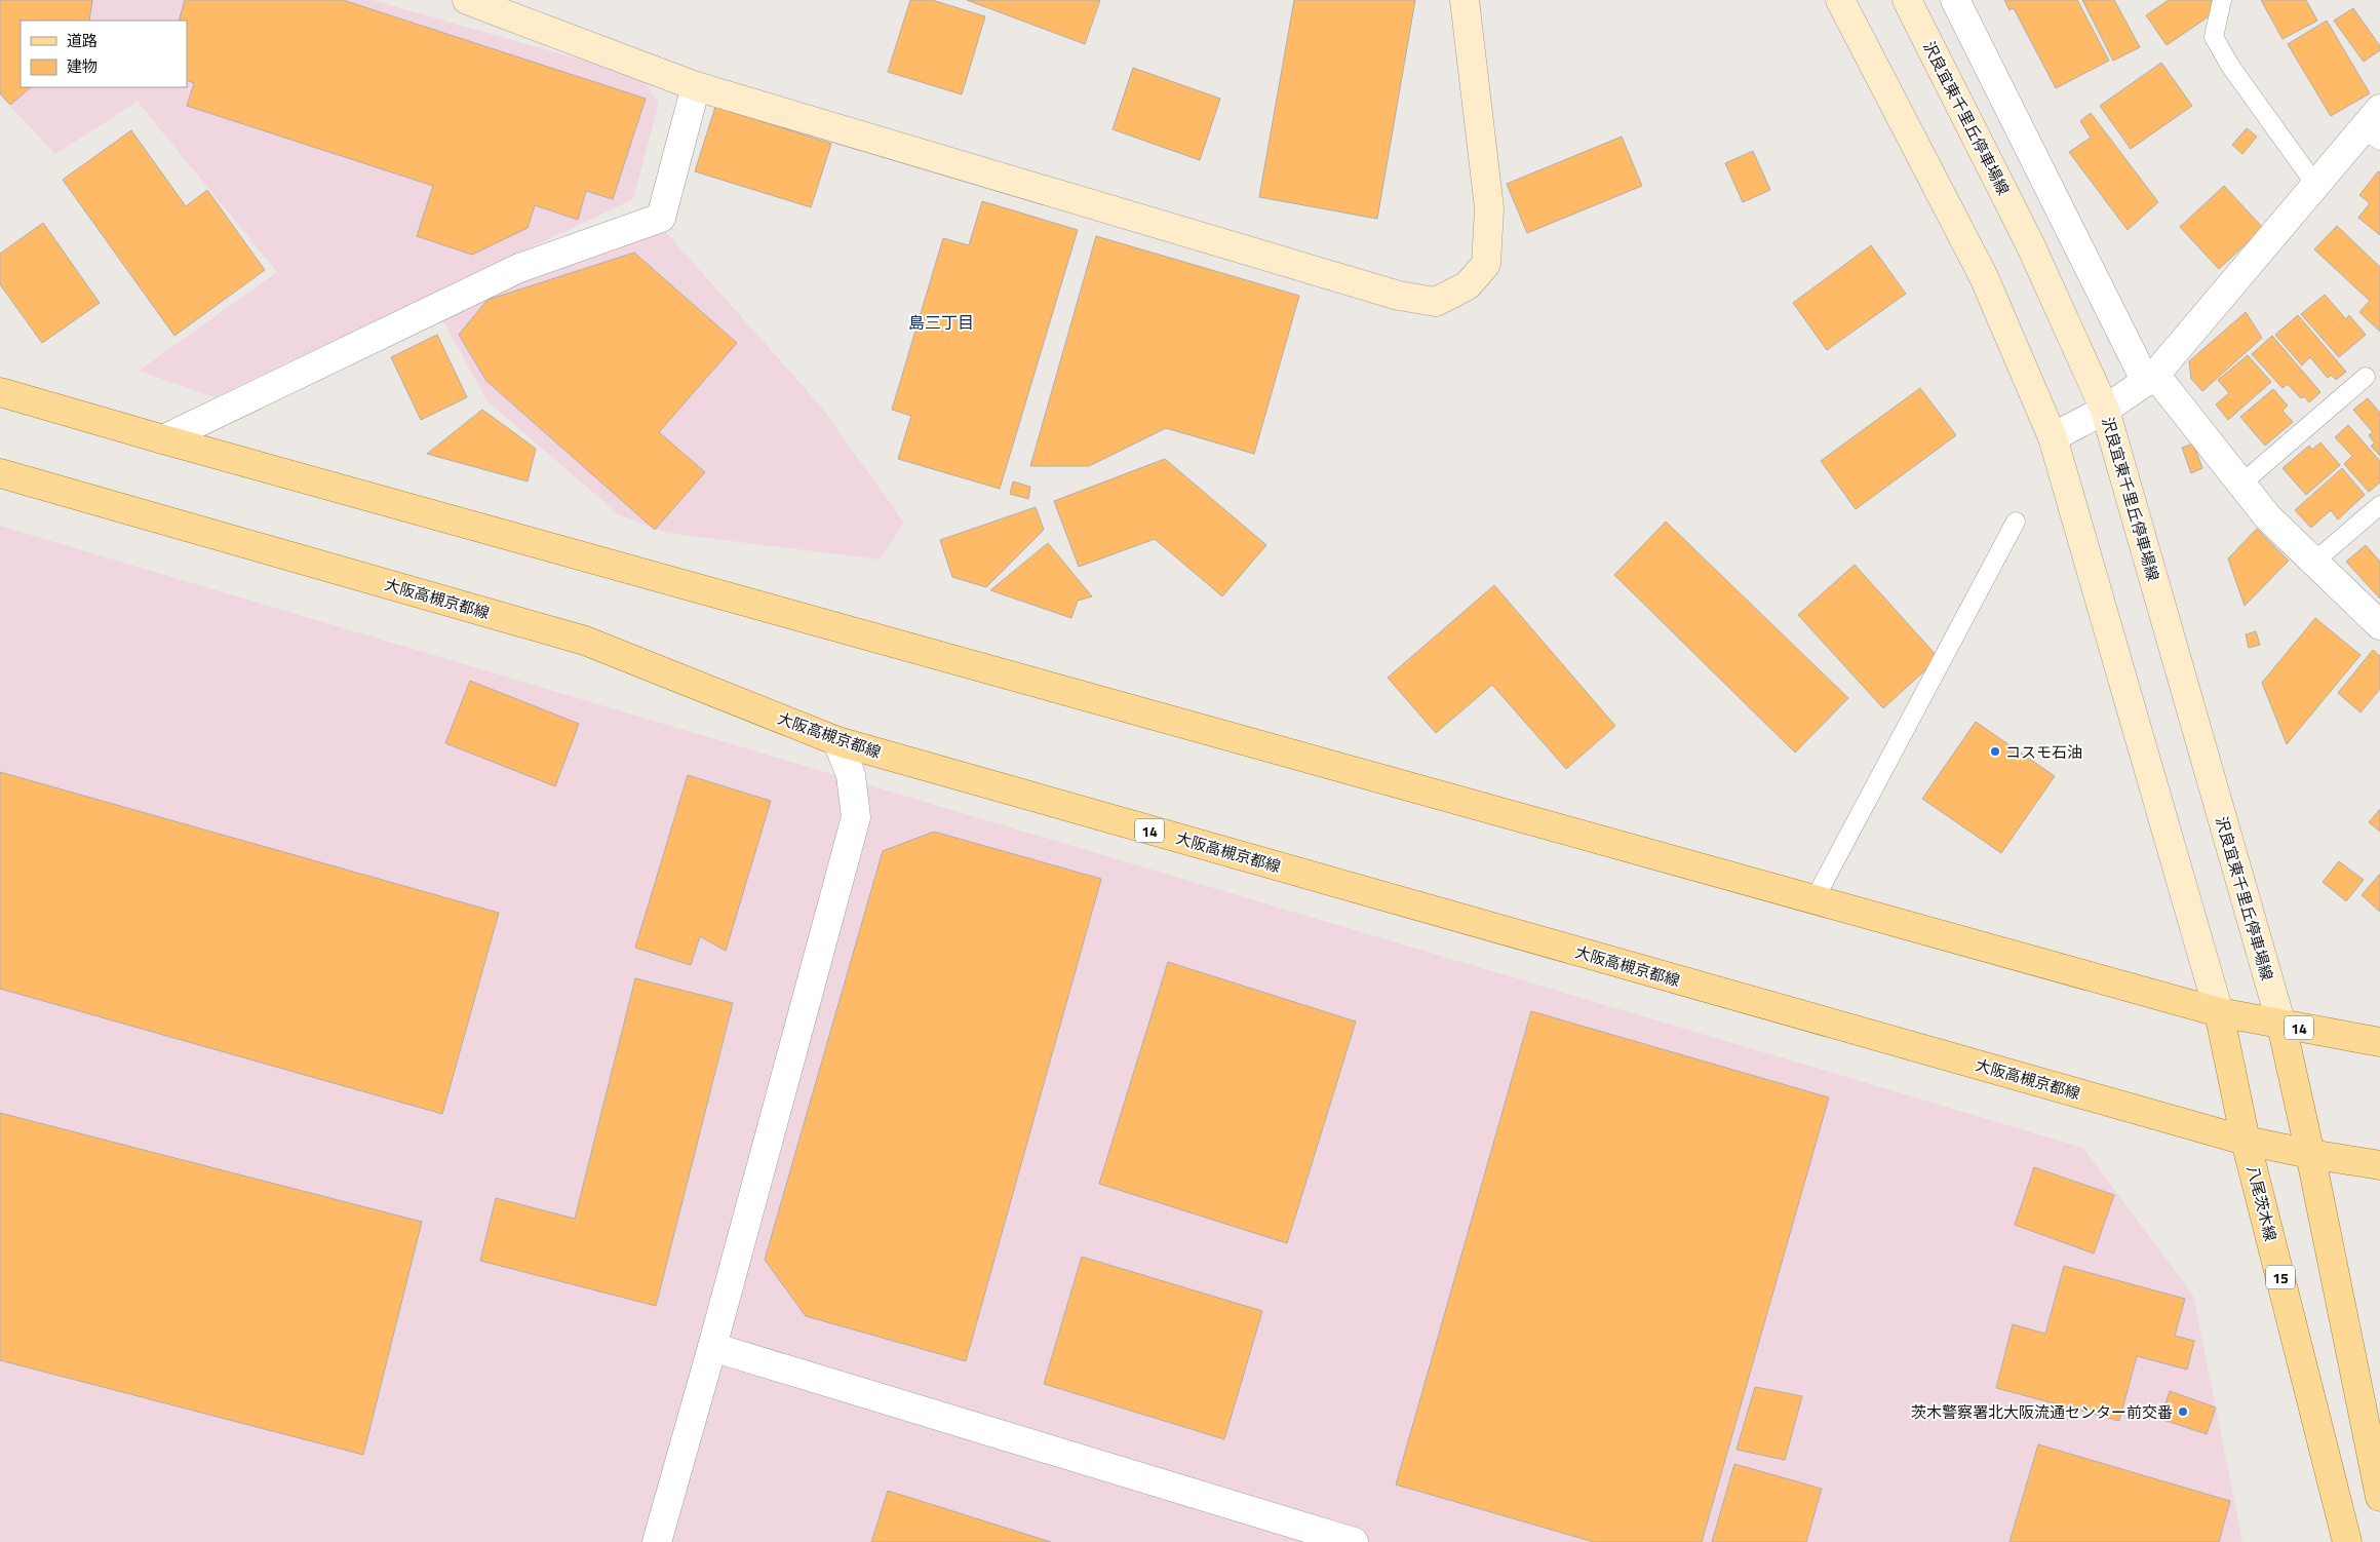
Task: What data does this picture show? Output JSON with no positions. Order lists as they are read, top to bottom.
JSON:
{
  "streets": {
    "main road": [
      "沢良宜東千里丘停車場線",
      "大阪高槻京都線",
      "14",
      "八尾茨木線",
      "15"
    ]
  },
  "crossings": [
    ["沢良宜東千里丘停車場線", "14"],
    ["大阪高槻京都線", "八尾茨木線"],
    ["14", "八尾茨木線"]
  ],
  "districts": ["島三丁目"],
  "places": ["コスモ石油", "茨木警察署北大阪流通センター前交番"],
  "legend": ["道路", "建物"]
}
